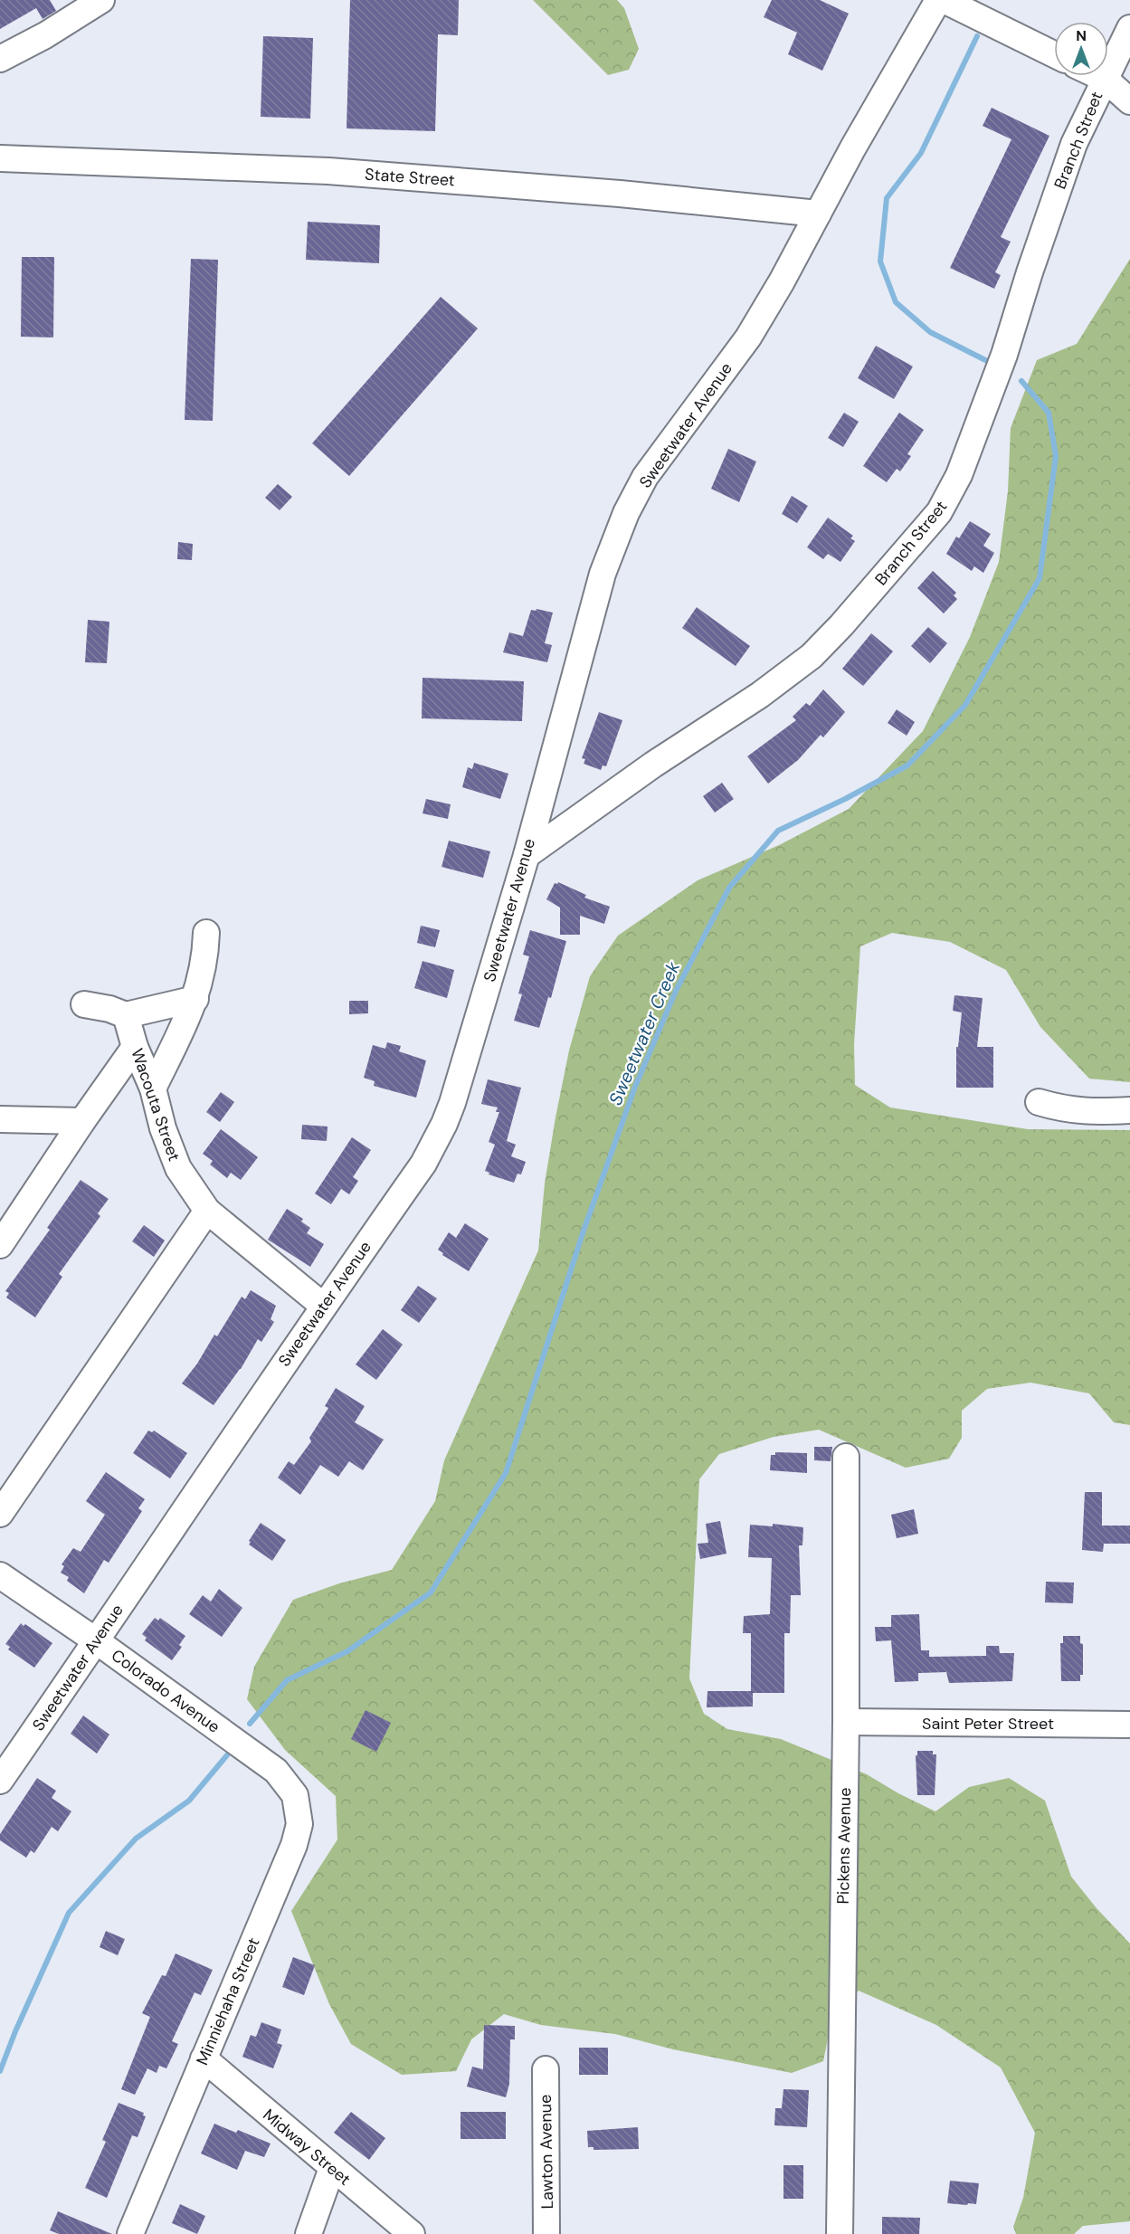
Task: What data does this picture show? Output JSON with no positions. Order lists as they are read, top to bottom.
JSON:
{
  "streets": {
    "street": [
      "Branch Street",
      "State Street",
      "Sweetwater Avenue",
      "Wacouta Street",
      "Colorado Avenue",
      "Saint Peter Street",
      "Pickens Avenue",
      "Minniehaha Street",
      "Midway Street",
      "Lawton Avenue"
    ]
  },
  "crossings": [
    ["Branch Street", "Sweetwater Avenue"],
    ["State Street", "Sweetwater Avenue"],
    ["Sweetwater Avenue", "Wacouta Street"],
    ["Sweetwater Avenue", "Colorado Avenue"],
    ["Colorado Avenue", "Minniehaha Street"],
    ["Saint Peter Street", "Pickens Avenue"],
    ["Minniehaha Street", "Midway Street"]
  ],
  "water": ["Sweetwater Creek"],
  "north": "top"
}
